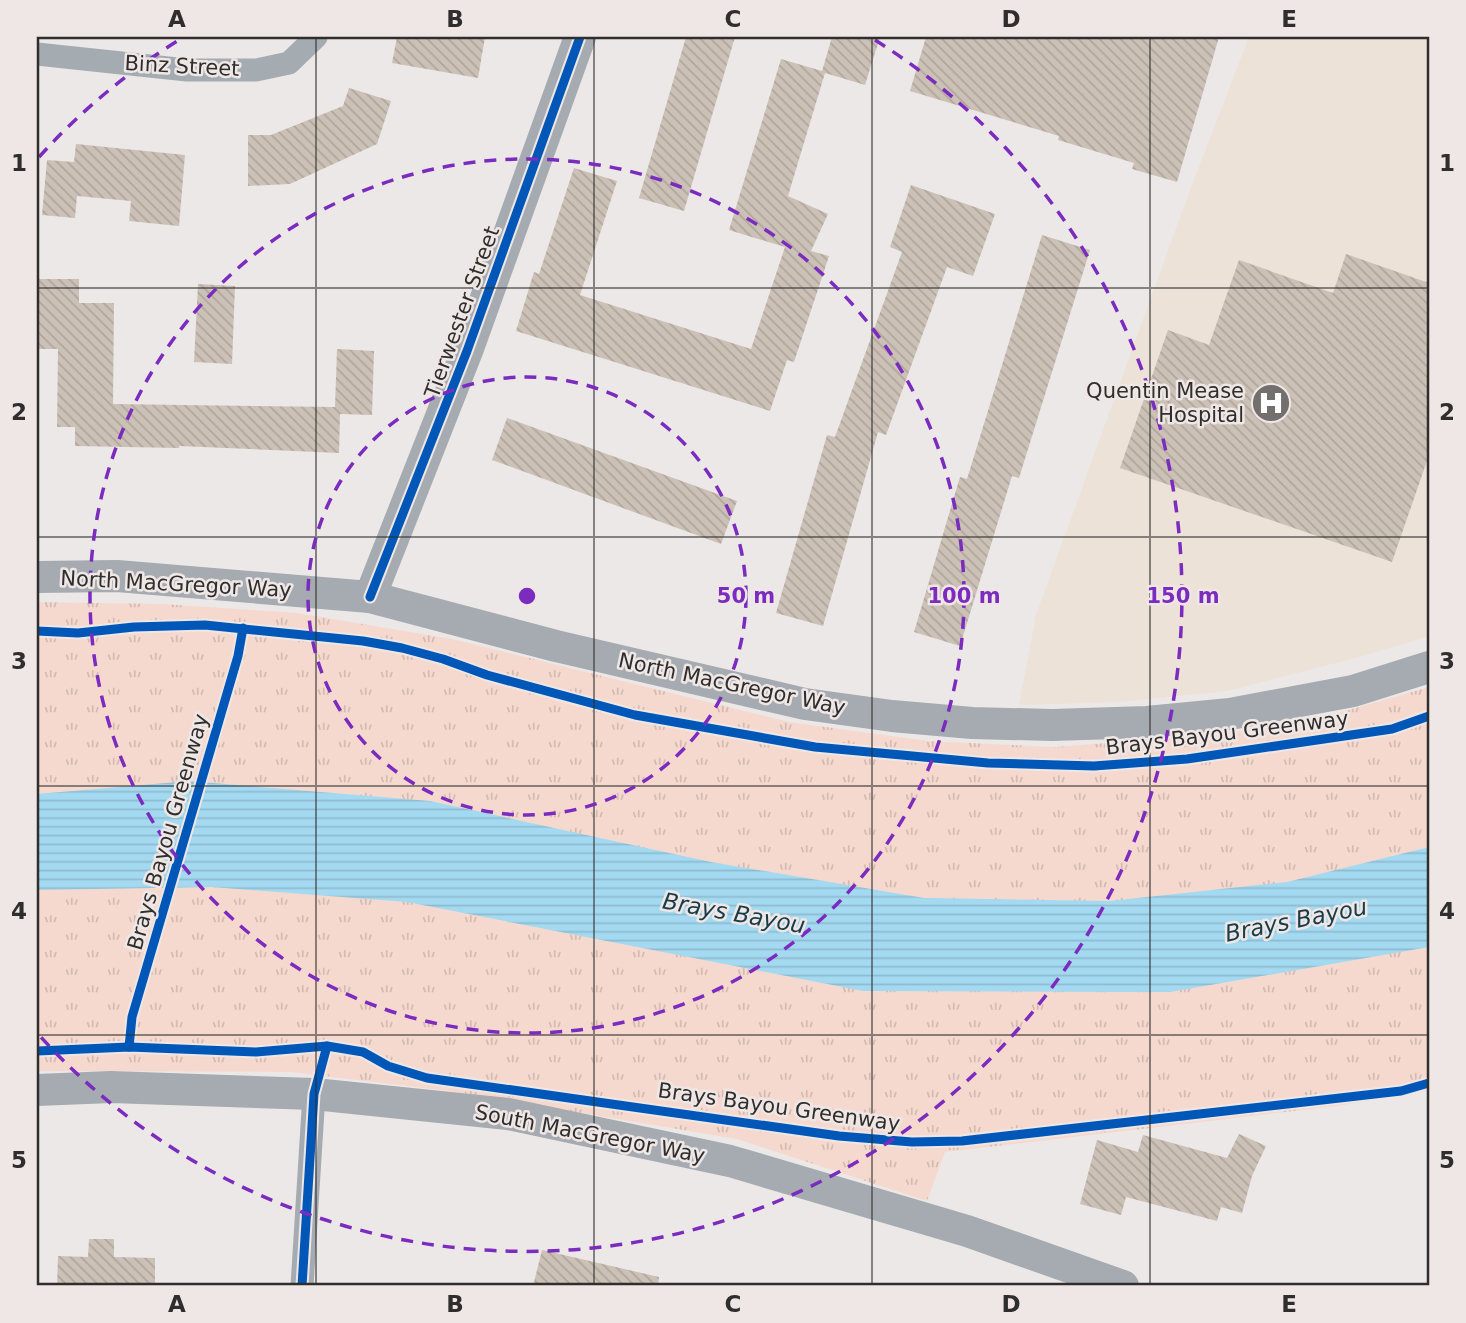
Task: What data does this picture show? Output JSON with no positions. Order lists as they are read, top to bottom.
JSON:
{
  "streets": {
    "main road": ["Tierwester Street", "North MacGregor Way", "South MacGregor Way"],
    "street": ["Binz Street"],
    "cycle path": ["Brays Bayou Greenway"]
  },
  "crossings": [
    ["Tierwester Street", "North MacGregor Way"]
  ],
  "water": ["Brays Bayou"],
  "places": {
    "hospital": ["Quentin Mease Hospital"]
  },
  "grid": {
    "columns": [
      "A",
      "B",
      "C",
      "D",
      "E"
    ],
    "rows": [
      "1",
      "2",
      "3",
      "4",
      "5"
    ]
  },
  "rings": ["50 m", "100 m", "150 m"]
}
